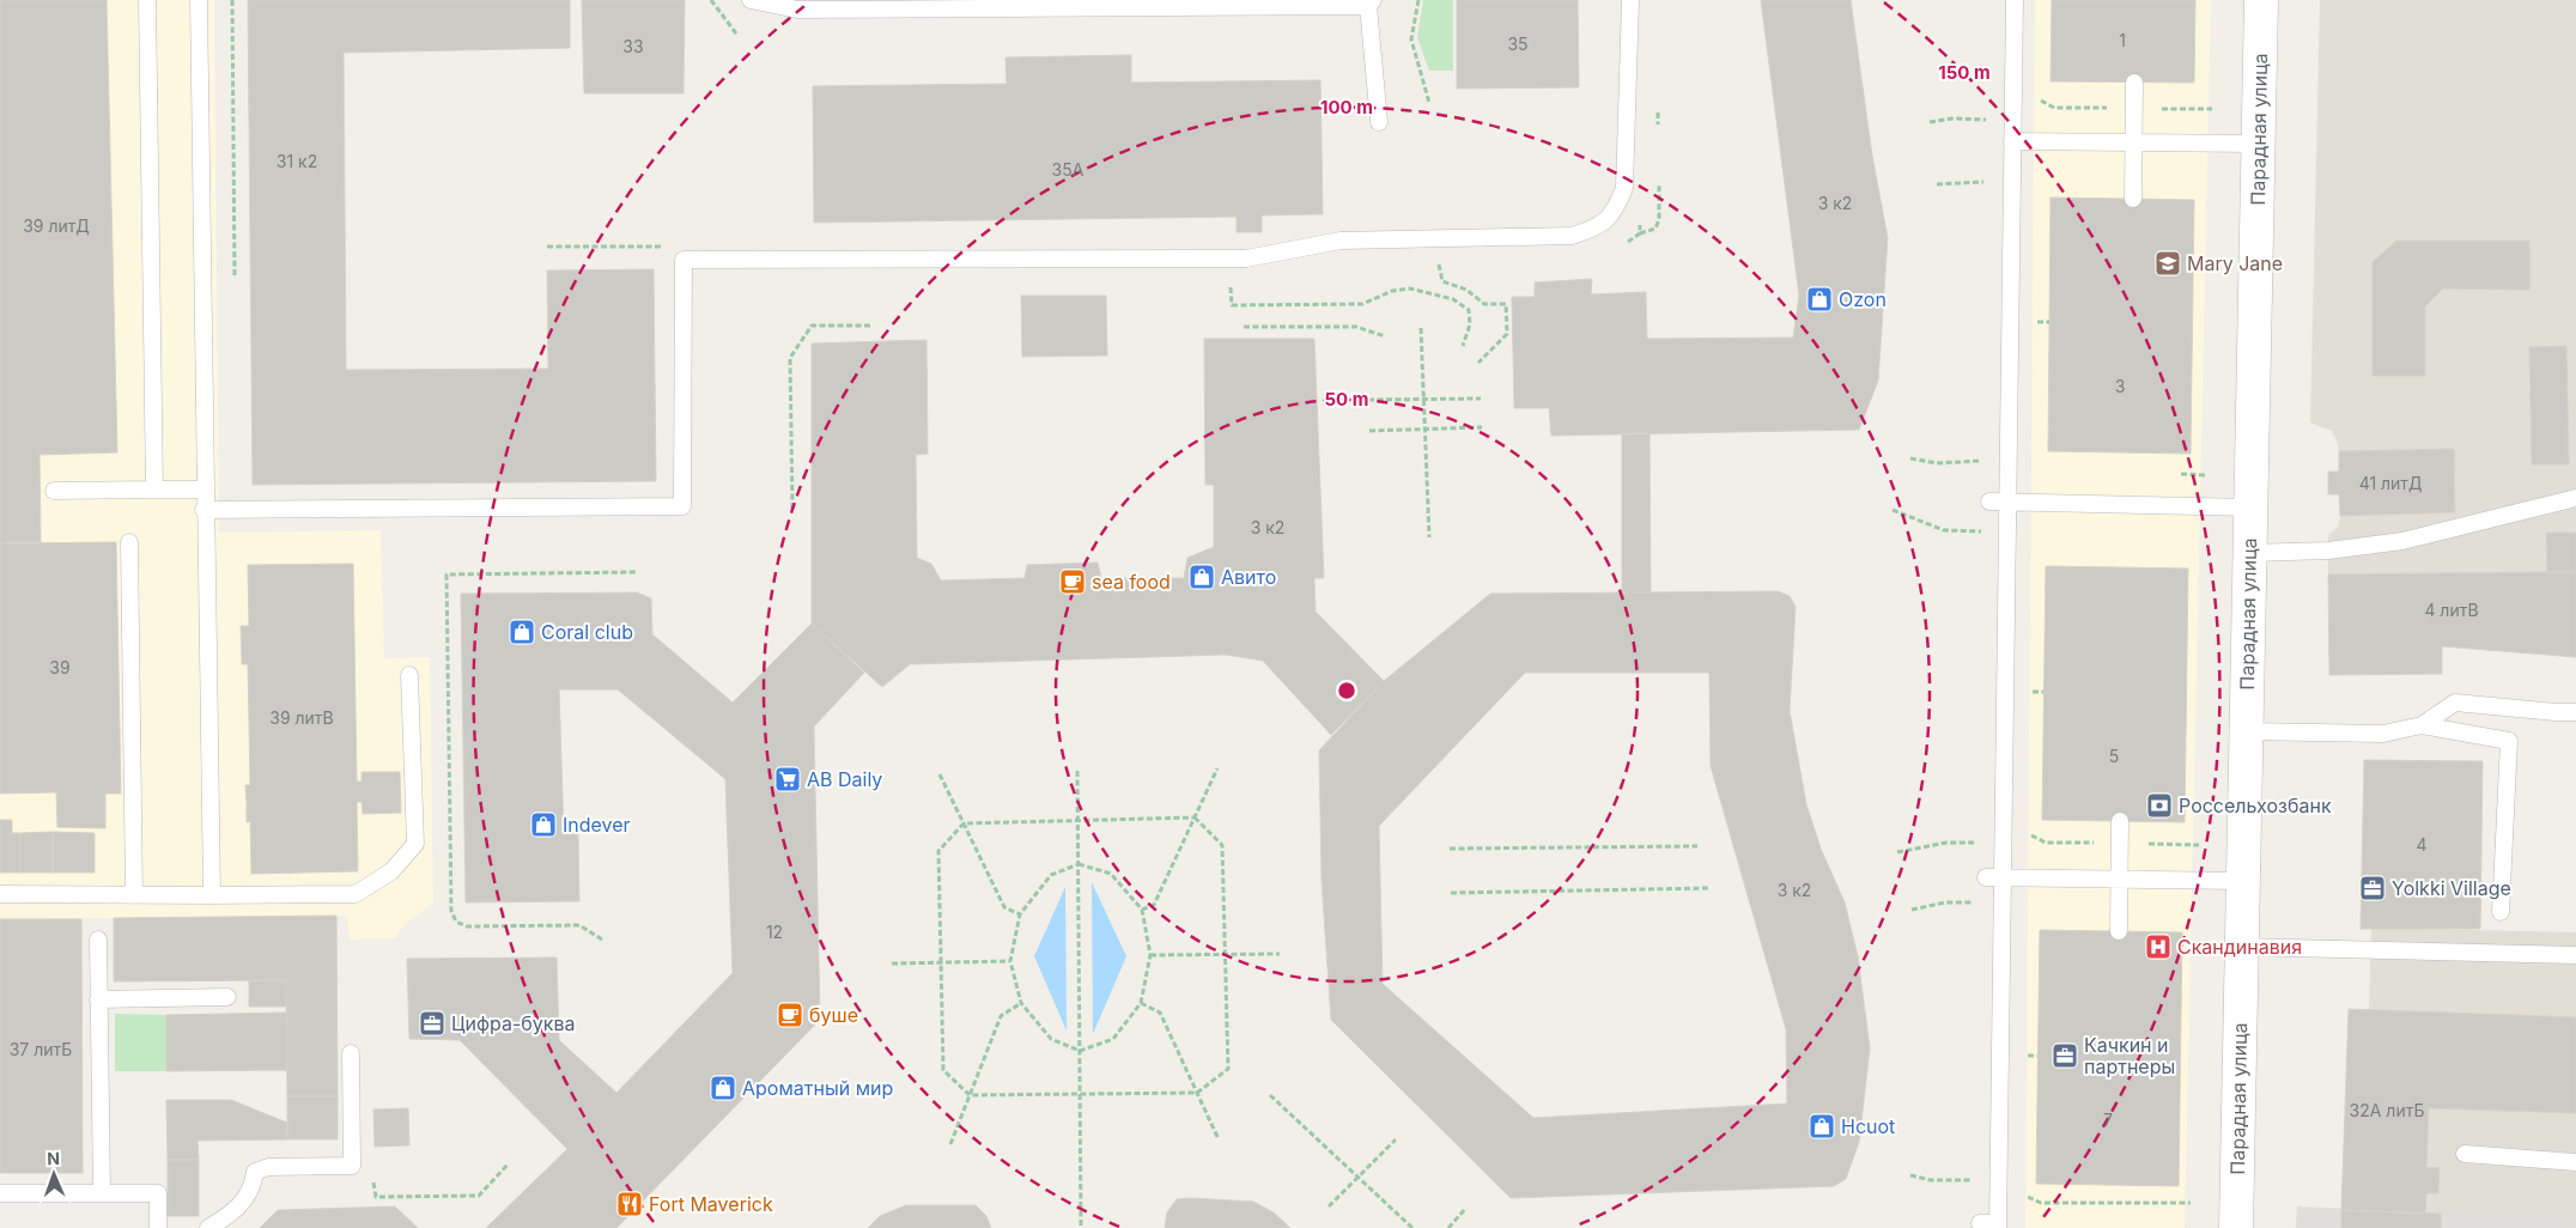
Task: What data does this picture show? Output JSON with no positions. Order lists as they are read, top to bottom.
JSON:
{
  "streets": {
    "street": ["Парадная улица"]
  },
  "places": {
    "school or university": ["Mary Jane"],
    "shop": [
      "Ozon",
      "Авито",
      "Coral club",
      "Indever",
      "Ароматный мир",
      "Hcuot"
    ],
    "cafe": ["sea food", "буше"],
    "supermarket": ["АВ Daily"],
    "bank": ["Россельхозбанк"],
    "office": ["Yolkki Village", "Цифра-буква", "Качкин и партнеры"],
    "hospital": ["Скандинавия"],
    "restaurant": ["Fort Maverick"]
  },
  "house_numbers": [
    "1",
    "35",
    "33",
    "31 к2",
    "35А",
    "3 к2",
    "39 литД",
    "3",
    "41 литД",
    "3 к2",
    "4 литВ",
    "39",
    "39 литВ",
    "5",
    "4",
    "3 к2",
    "12",
    "37 литБ",
    "32А литБ",
    "7"
  ],
  "north": "top",
  "rings": ["150 m", "100 m", "50 m"]
}
